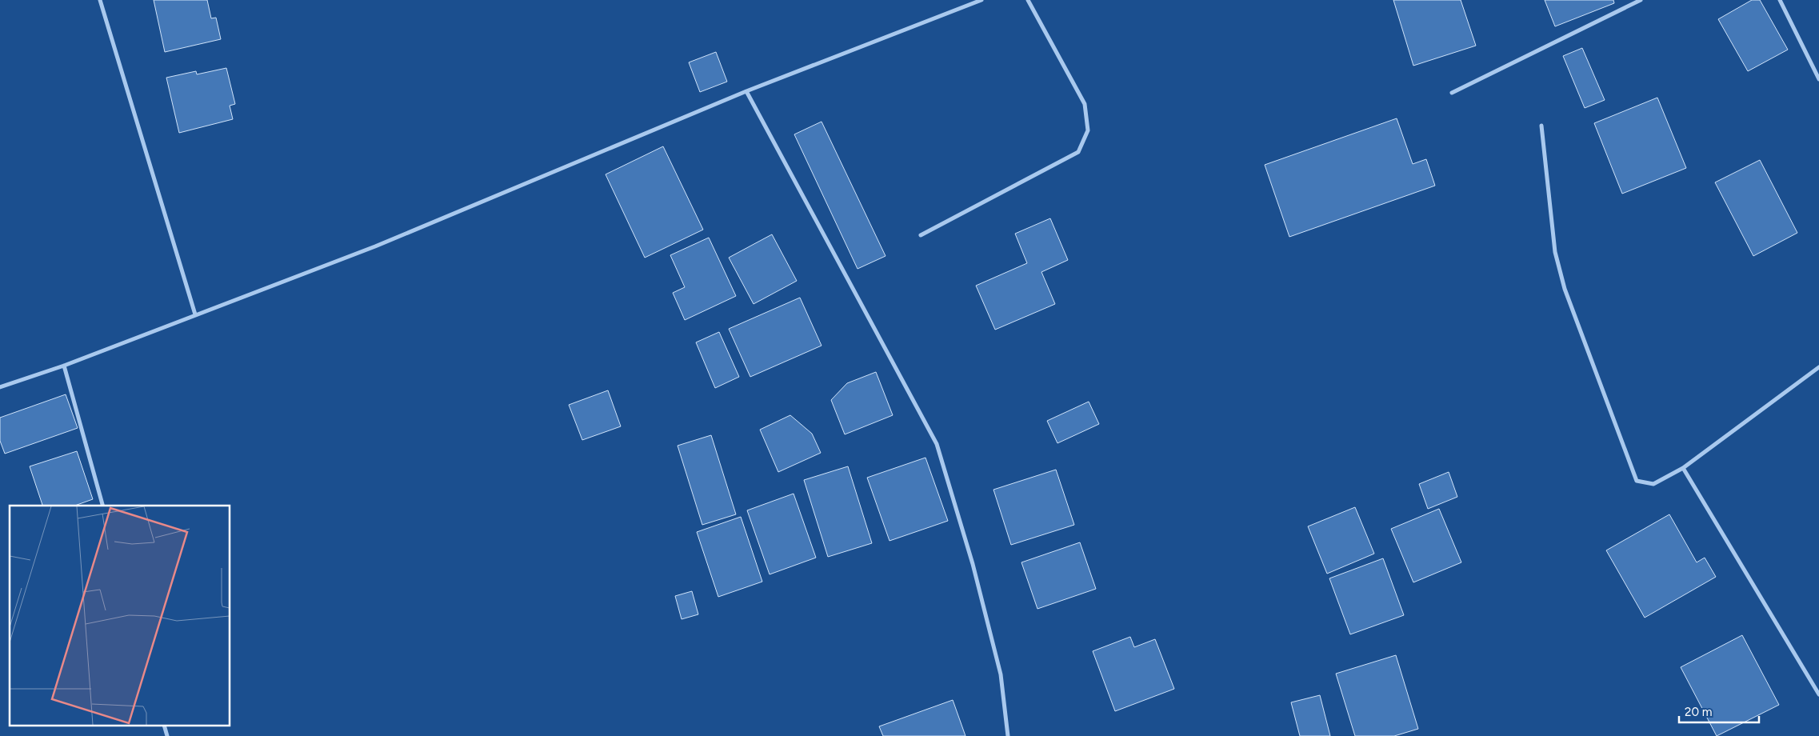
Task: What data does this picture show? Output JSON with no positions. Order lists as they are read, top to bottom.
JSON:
{
  "scale_bar": "20 m"
}
